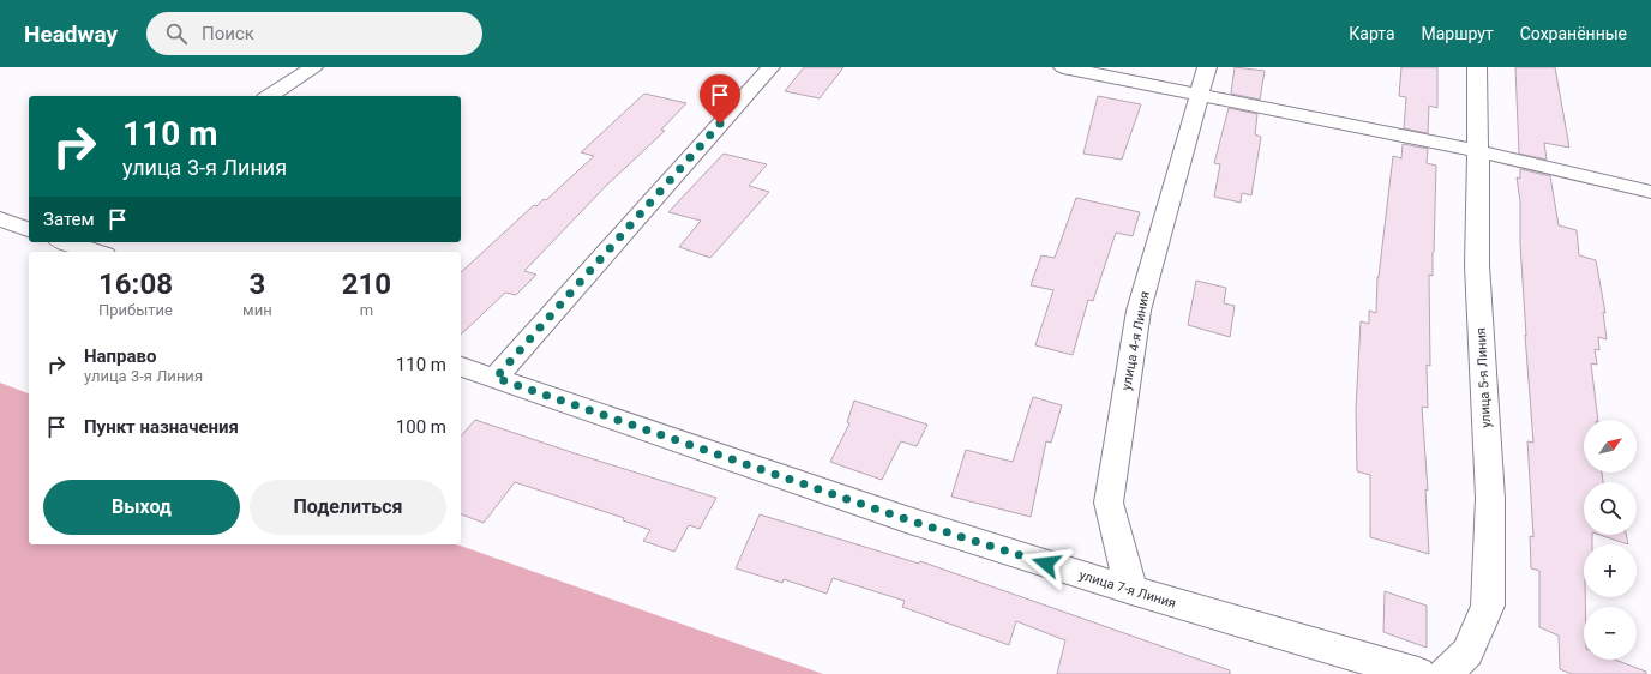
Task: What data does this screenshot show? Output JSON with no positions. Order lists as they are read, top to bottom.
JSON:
{
  "streets": {
    "street": ["улица 4-я Линия", "улица 5-я Линия", "улица 7-я Линия"]
  },
  "crossings": [
    ["улица 4-я Линия", "улица 7-я Линия"]
  ],
  "north": "top right",
  "page": {
    "header": "Headway",
    "search": "Поиск",
    "nav": ["Карта", "Маршрут", "Сохранённые"],
    "turn": ["110 m", "улица 3-я Линия"],
    "then": "Затем",
    "eta": [
      "16:08",
      "Прибытие",
      "3",
      "мин",
      "210",
      "m"
    ],
    "list": [
      {
        "name": "Направо",
        "note": "улица 3-я Линия",
        "value": "110 m"
      },
      {
        "name": "Пункт назначения",
        "value": "100 m"
      }
    ],
    "map_buttons": ["+", "−"],
    "buttons": ["Выход", "Поделиться"]
  }
}
